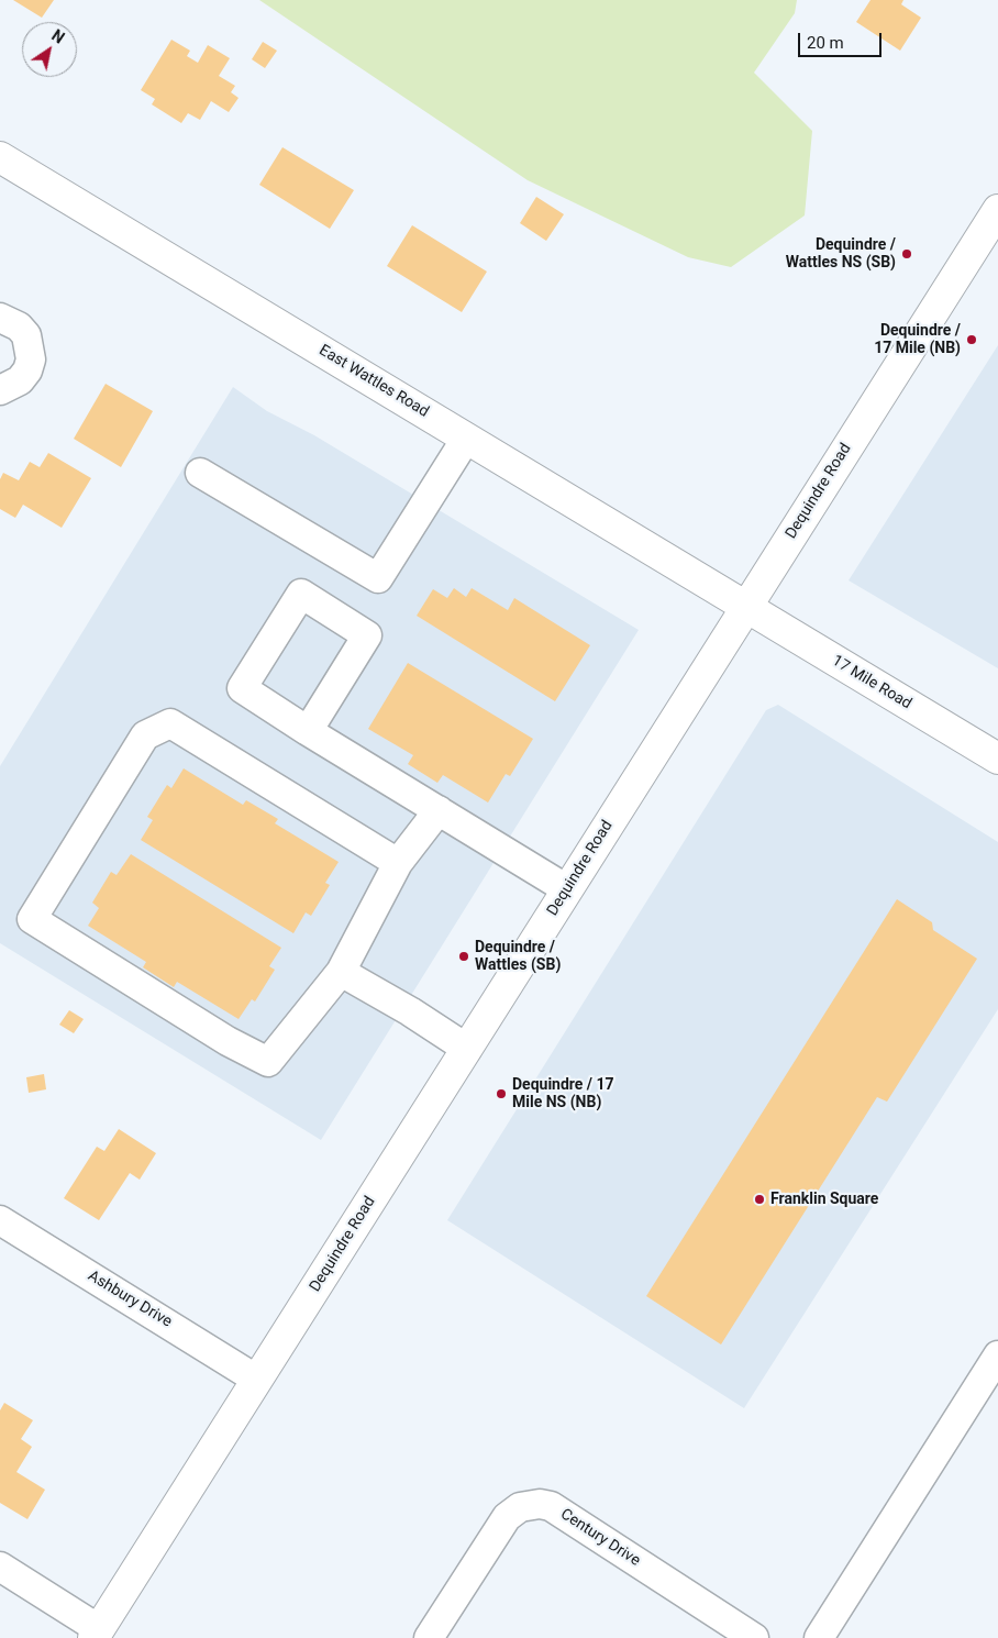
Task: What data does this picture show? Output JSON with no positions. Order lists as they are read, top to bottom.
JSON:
{
  "streets": {
    "main road": ["East Wattles Road", "Dequindre Road", "17 Mile Road"],
    "street": ["Ashbury Drive", "Century Drive"]
  },
  "crossings": [
    ["East Wattles Road", "Dequindre Road"],
    ["East Wattles Road", "17 Mile Road"],
    ["Dequindre Road", "17 Mile Road"],
    ["Dequindre Road", "Ashbury Drive"]
  ],
  "places": [
    "Dequindre / Wattles NS (SB)",
    "Dequindre / 17 Mile (NB)",
    "Dequindre / Wattles (SB)",
    "Dequindre / 17 Mile NS (NB)",
    "Franklin Square"
  ],
  "scale_bar": "20 m",
  "north": "top right"
}
